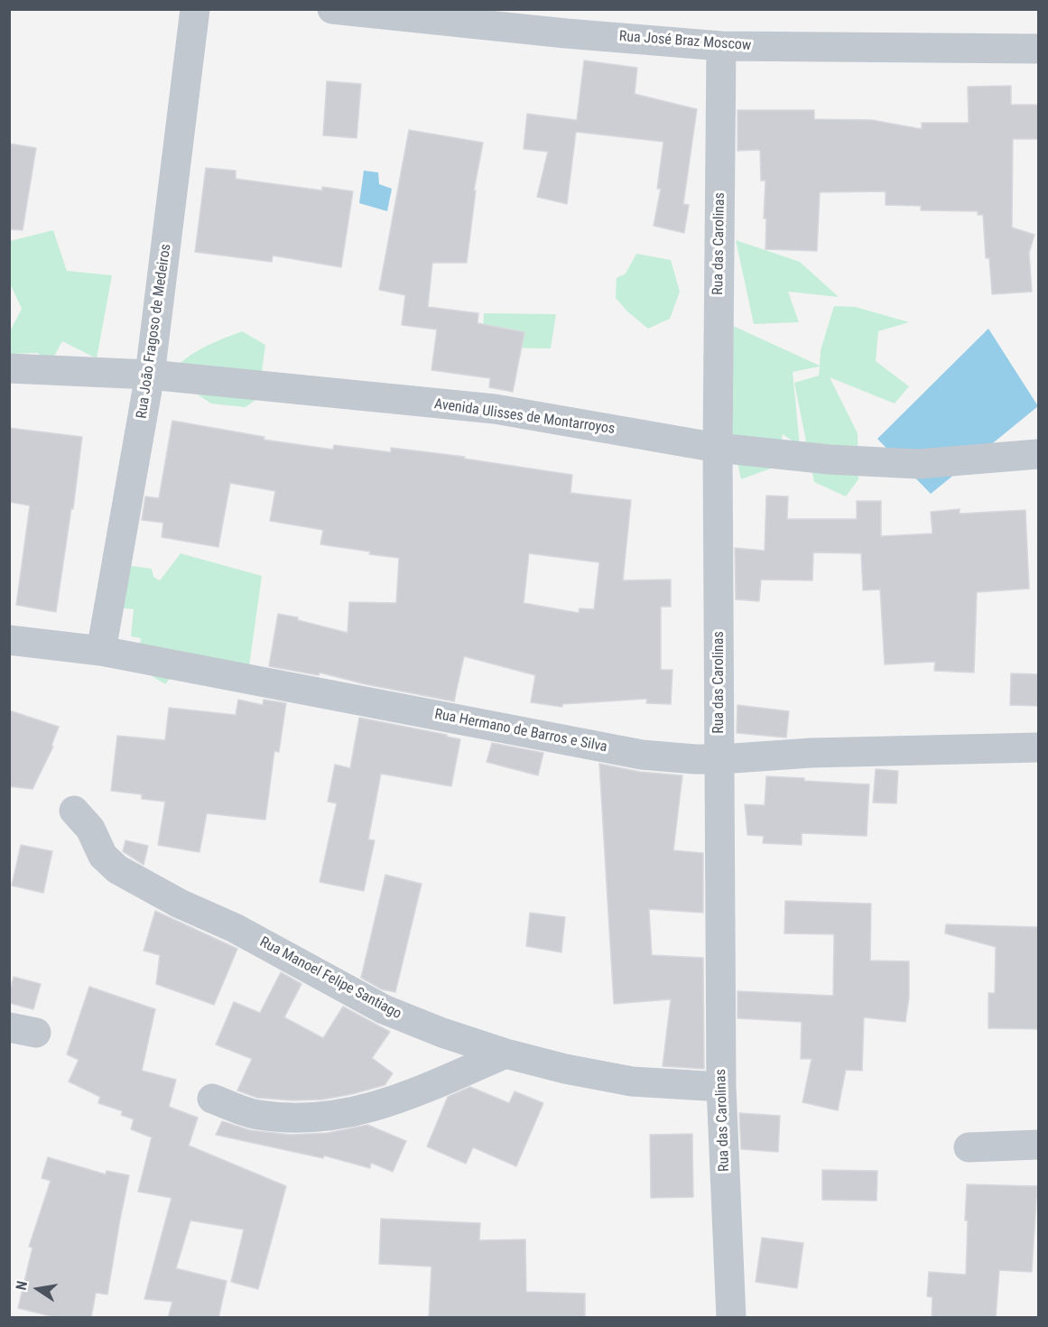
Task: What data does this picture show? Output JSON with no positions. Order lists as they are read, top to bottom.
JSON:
{
  "streets": {
    "street": [
      "Rua José Braz Moscow",
      "Rua das Carolinas",
      "Rua João Fragoso de Medeiros",
      "Avenida Ulisses de Montarroyos",
      "Rua Hermano de Barros e Silva",
      "Rua Manoel Felipe Santiago"
    ]
  },
  "crossings": [
    ["Rua José Braz Moscow", "Rua das Carolinas"],
    ["Rua das Carolinas", "Avenida Ulisses de Montarroyos"],
    ["Rua das Carolinas", "Rua Hermano de Barros e Silva"],
    ["Rua das Carolinas", "Rua Manoel Felipe Santiago"],
    ["Rua João Fragoso de Medeiros", "Avenida Ulisses de Montarroyos"],
    ["Rua João Fragoso de Medeiros", "Rua Hermano de Barros e Silva"]
  ],
  "north": "left"
}
